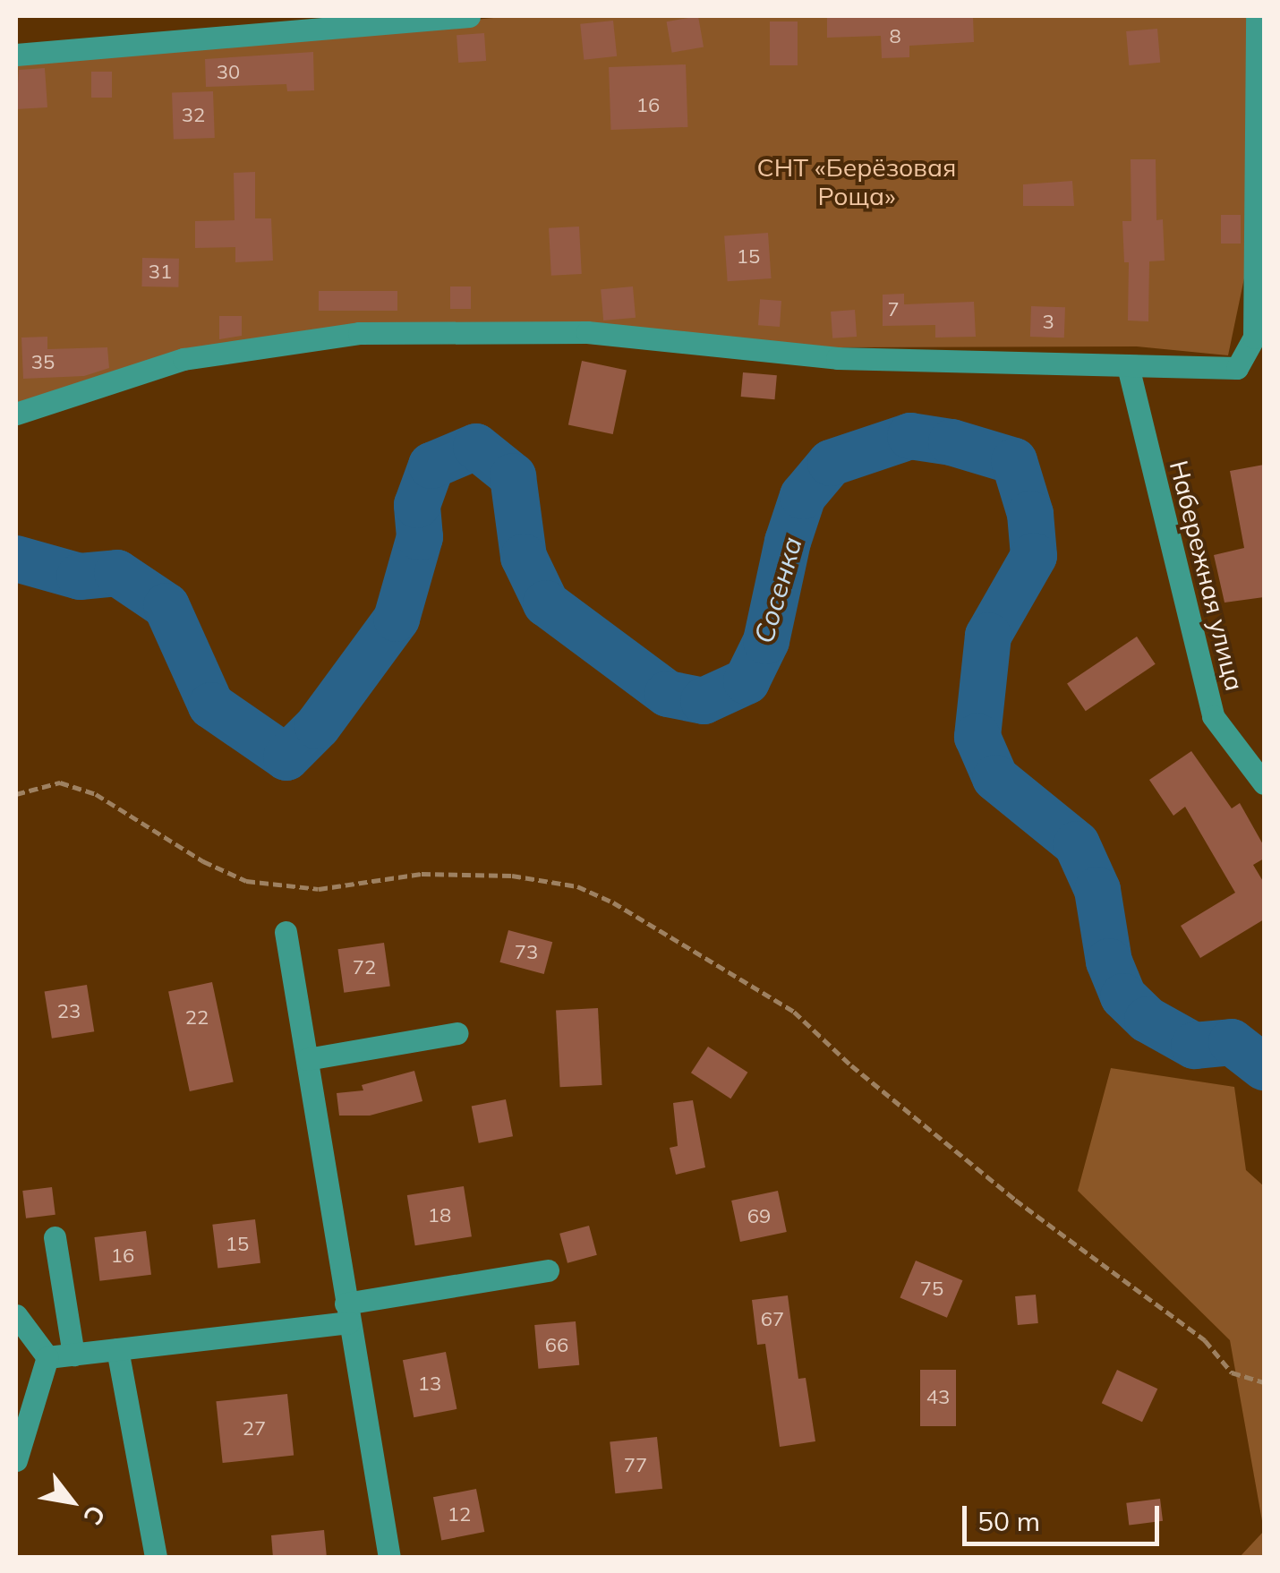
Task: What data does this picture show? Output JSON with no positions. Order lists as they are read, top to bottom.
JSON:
{
  "streets": {
    "street": ["Набережная улица"]
  },
  "water": ["Сосенка"],
  "parks": ["СНТ «Берёзовая Роща»"],
  "house_numbers": [
    "8",
    "30",
    "16",
    "32",
    "15",
    "31",
    "7",
    "3",
    "35",
    "73",
    "72",
    "23",
    "22",
    "18",
    "69",
    "15",
    "16",
    "75",
    "67",
    "66",
    "13",
    "43",
    "27",
    "77",
    "12"
  ],
  "scale_bar": "50 m",
  "north": "bottom right"
}
